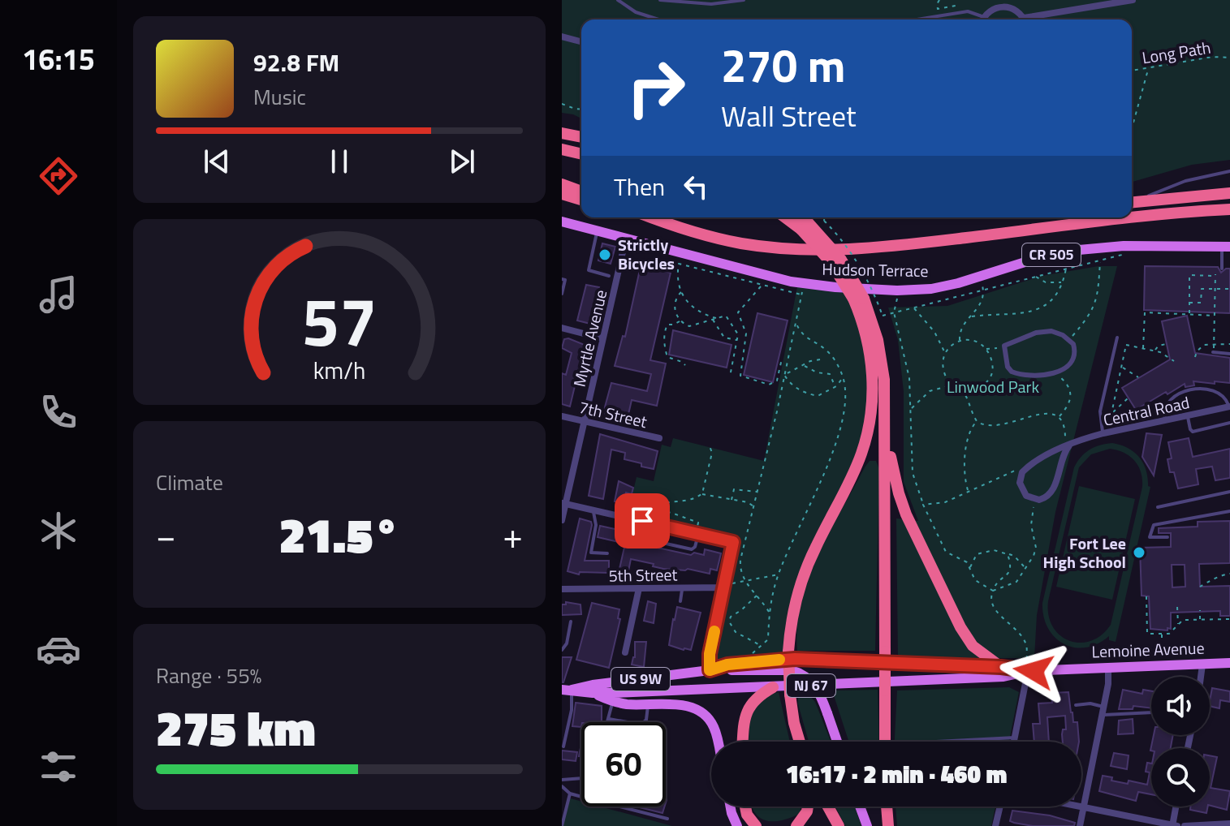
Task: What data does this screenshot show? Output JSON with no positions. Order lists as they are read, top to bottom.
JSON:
{
  "streets": {
    "main road": [
      "CR 505",
      "Hudson Terrace",
      "Lemoine Avenue",
      "US 9W",
      "NJ 67"
    ],
    "street": [
      "Myrtle Avenue",
      "Central Road",
      "7th Street",
      "5th Street"
    ],
    "path": ["Long Path"]
  },
  "crossings": [
    ["Hudson Terrace", "Myrtle Avenue"],
    ["Myrtle Avenue", "7th Street"],
    ["Lemoine Avenue", "US 9W"]
  ],
  "parks": ["Linwood Park"],
  "places": ["Strictly Bicycles", "Fort Lee High School"],
  "page": {
    "tabs": "16:15",
    "turn": ["270 m", "Wall Street"],
    "song": ["92.8 FM", "Music"],
    "then": "Then",
    "tile": [
      "Climate",
      ["Range · 55%", "275 km"]
    ],
    "heat": ["−", "21.5°", "+"],
    "limit": "60",
    "trip": "16:17 · 2 min · 460 m",
    "gauge": ["57", "km/h"]
  }
}
